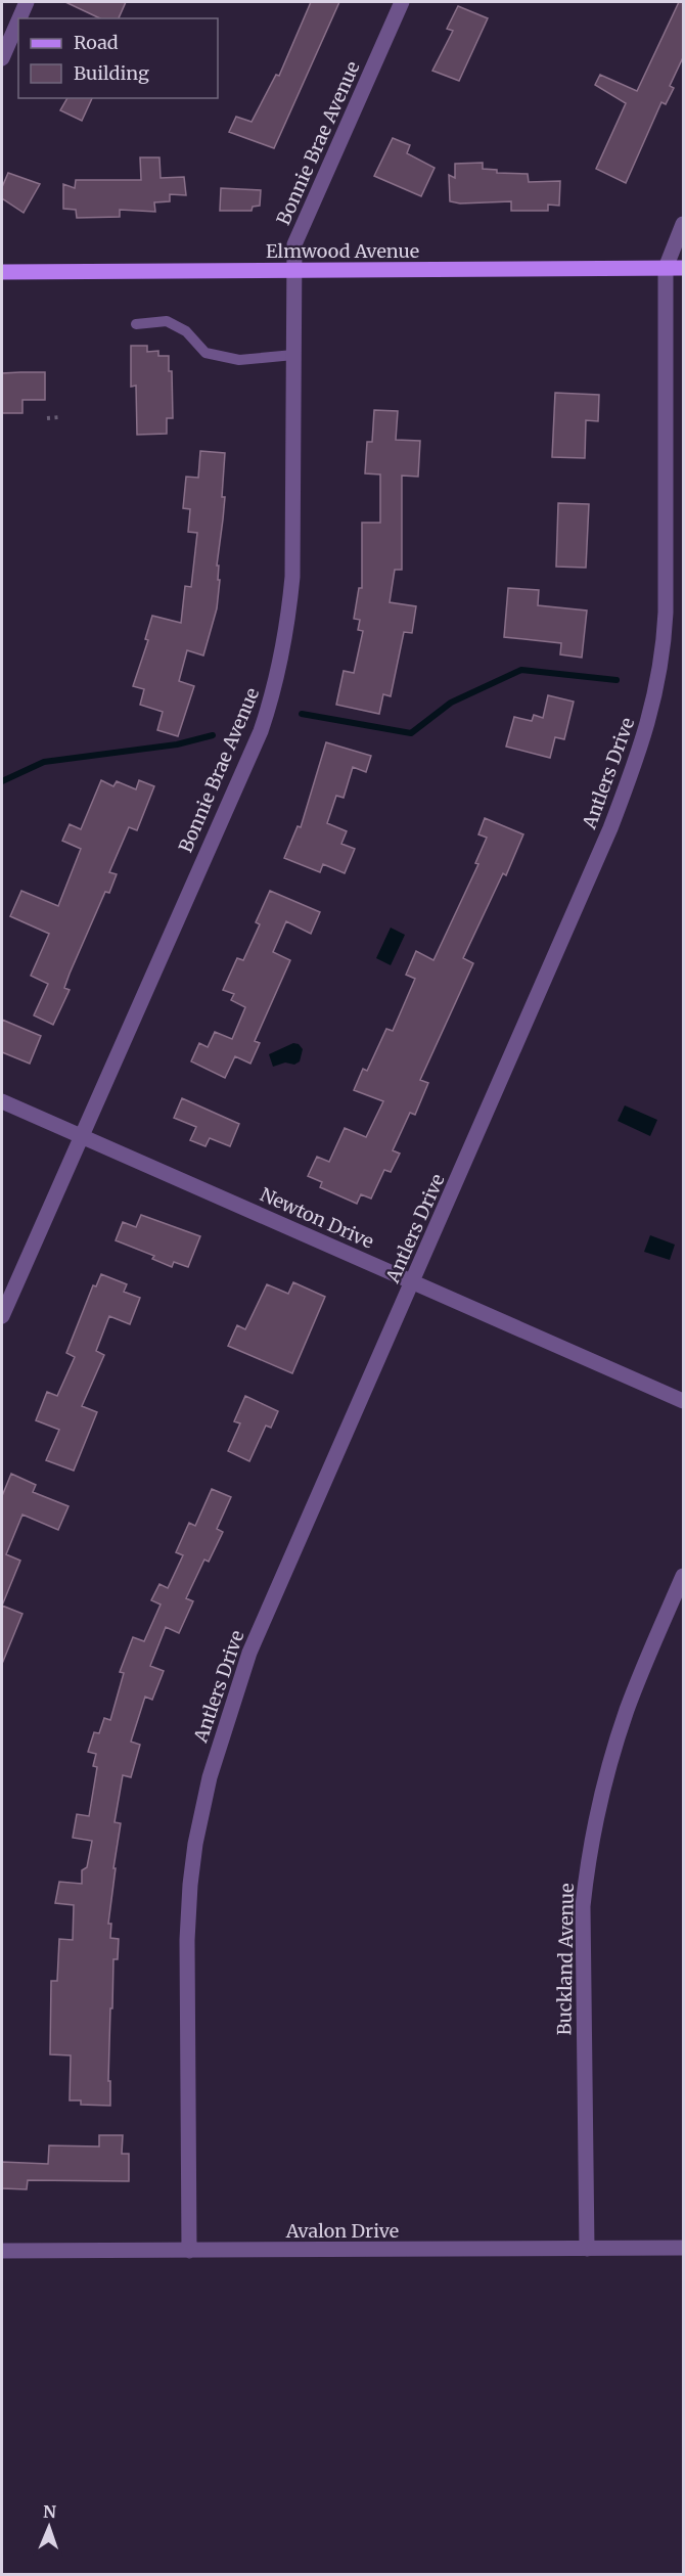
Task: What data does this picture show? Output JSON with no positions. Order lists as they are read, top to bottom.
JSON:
{
  "streets": {
    "main road": ["Elmwood Avenue"],
    "street": [
      "Bonnie Brae Avenue",
      "Antlers Drive",
      "Newton Drive",
      "Buckland Avenue",
      "Avalon Drive"
    ]
  },
  "crossings": [
    ["Bonnie Brae Avenue", "Elmwood Avenue"],
    ["Bonnie Brae Avenue", "Newton Drive"],
    ["Elmwood Avenue", "Antlers Drive"],
    ["Antlers Drive", "Newton Drive"],
    ["Antlers Drive", "Avalon Drive"],
    ["Buckland Avenue", "Avalon Drive"]
  ],
  "legend": ["Road", "Building"],
  "north": "top"
}
